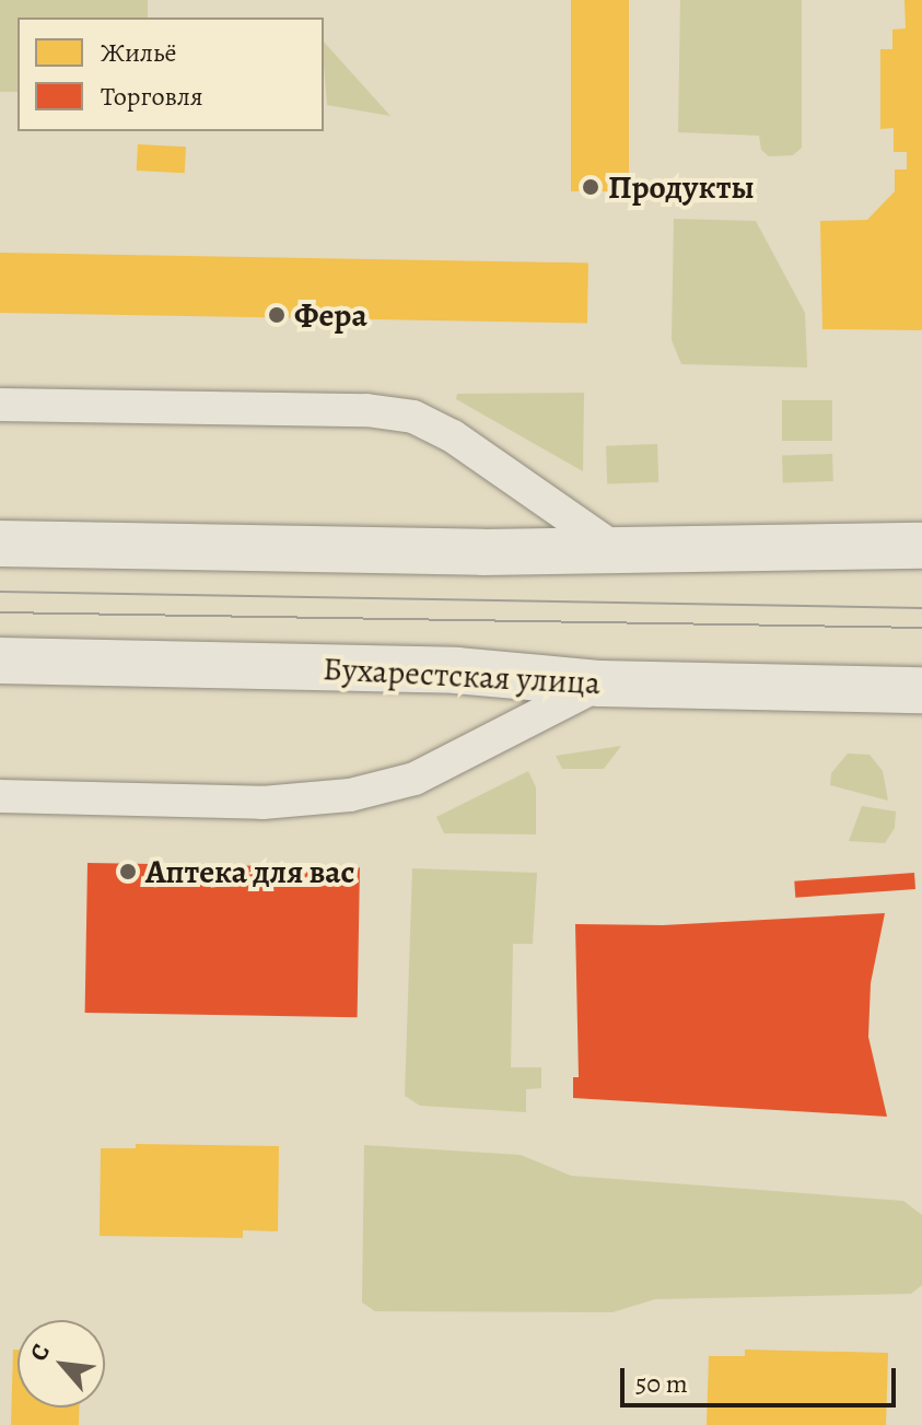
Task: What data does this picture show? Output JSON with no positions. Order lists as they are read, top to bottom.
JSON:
{
  "streets": {
    "main road": ["Бухарестская улица"]
  },
  "places": ["Продукты", "Фера", "Аптека для вас"],
  "legend": ["Жильё", "Торговля"],
  "scale_bar": "50 m",
  "north": "top left"
}
